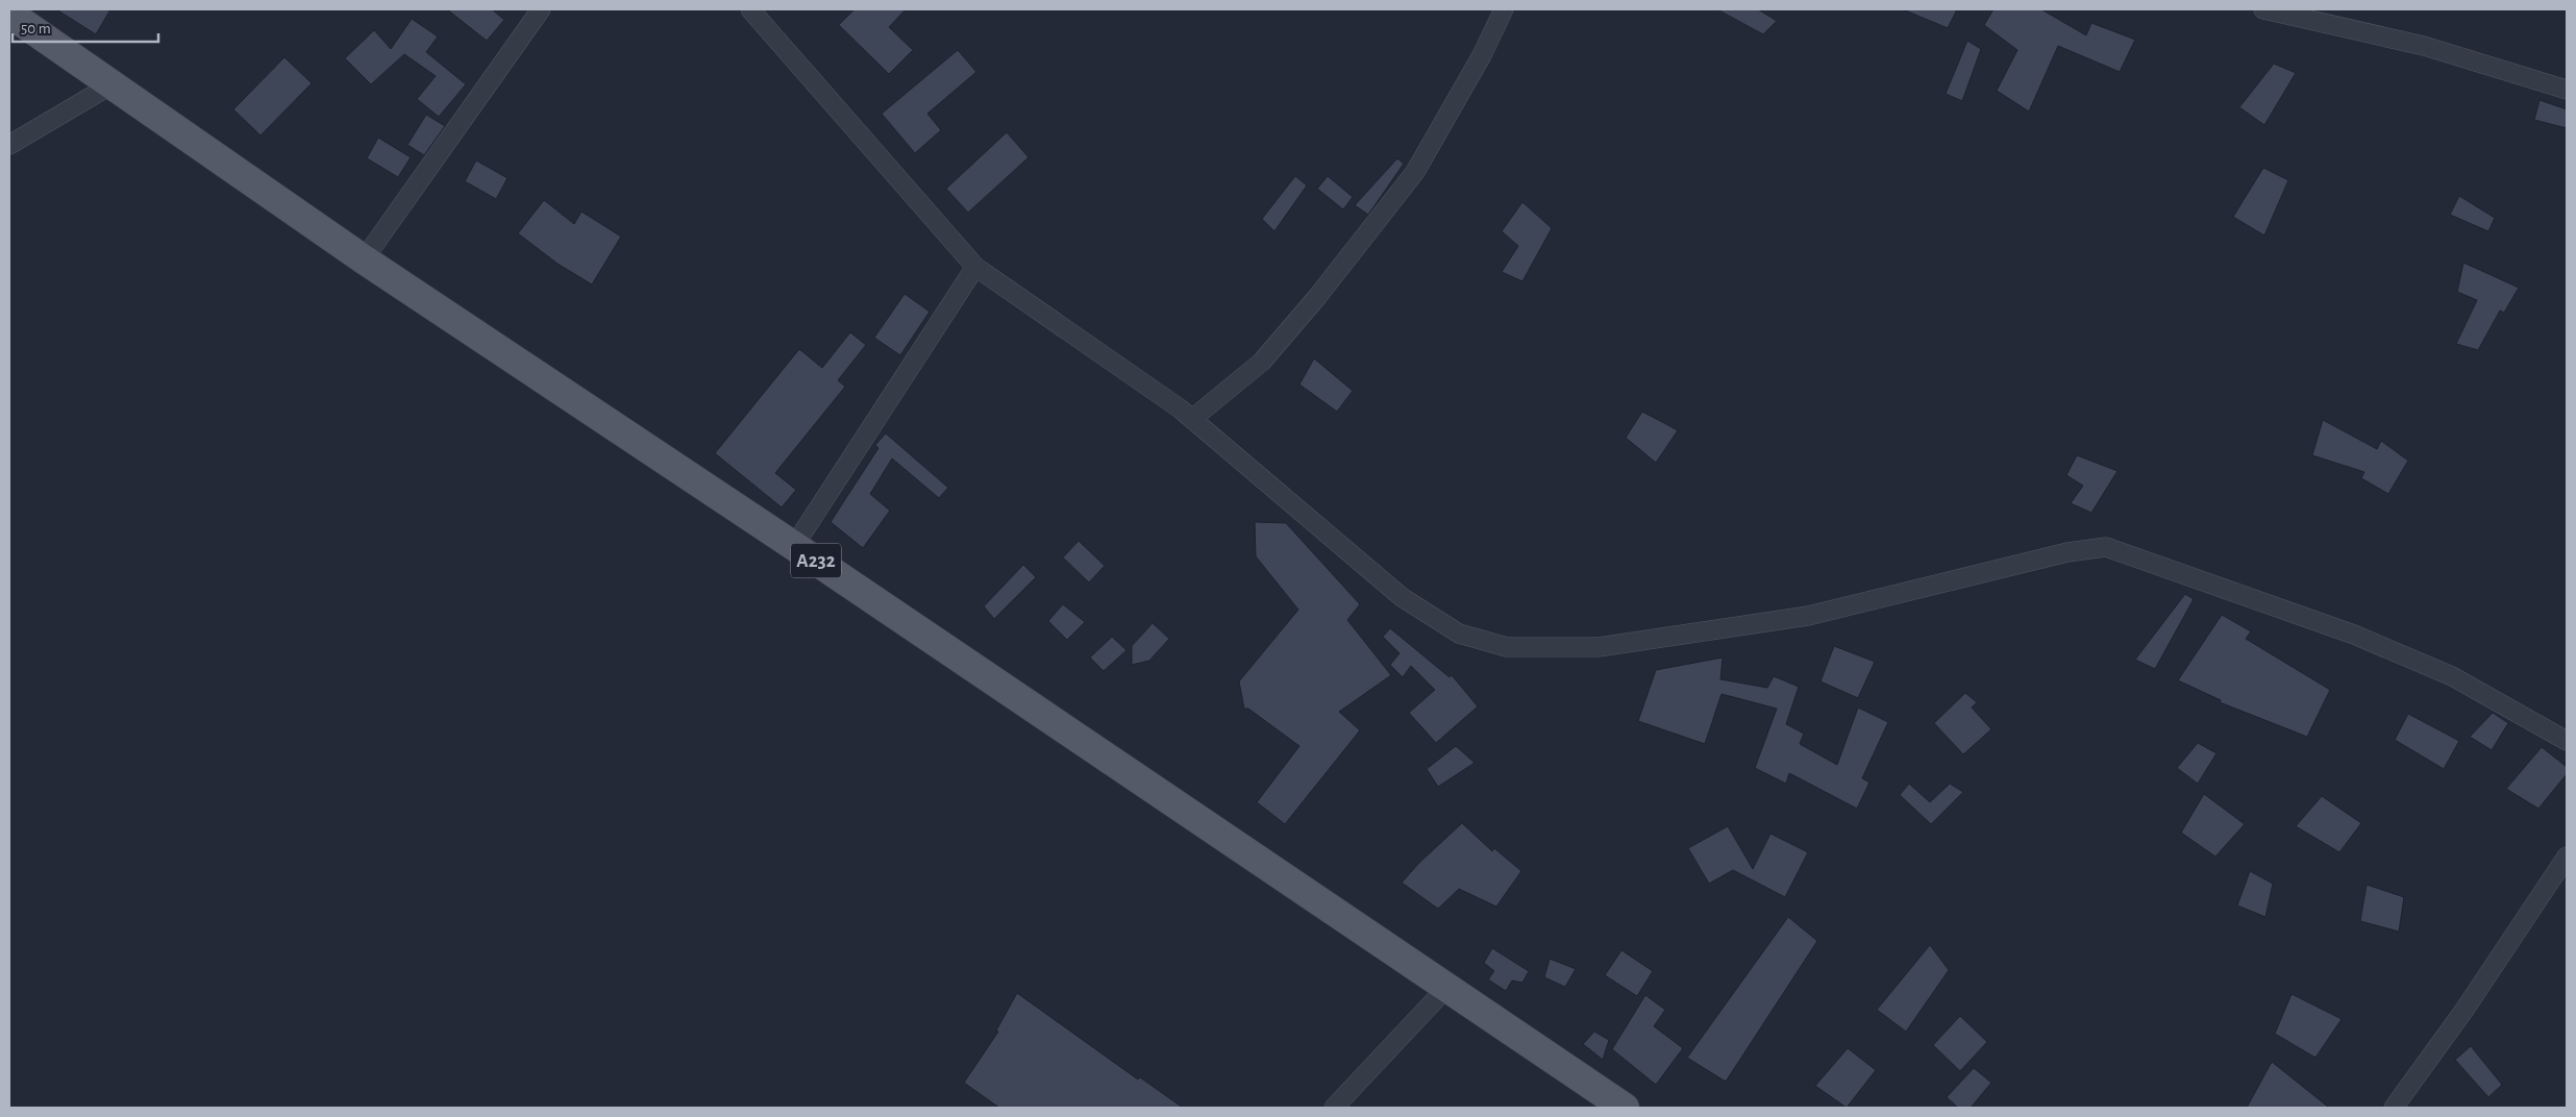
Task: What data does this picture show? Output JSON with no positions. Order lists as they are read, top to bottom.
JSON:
{
  "streets": {
    "main road": ["A232"]
  },
  "scale_bar": "50 m"
}
